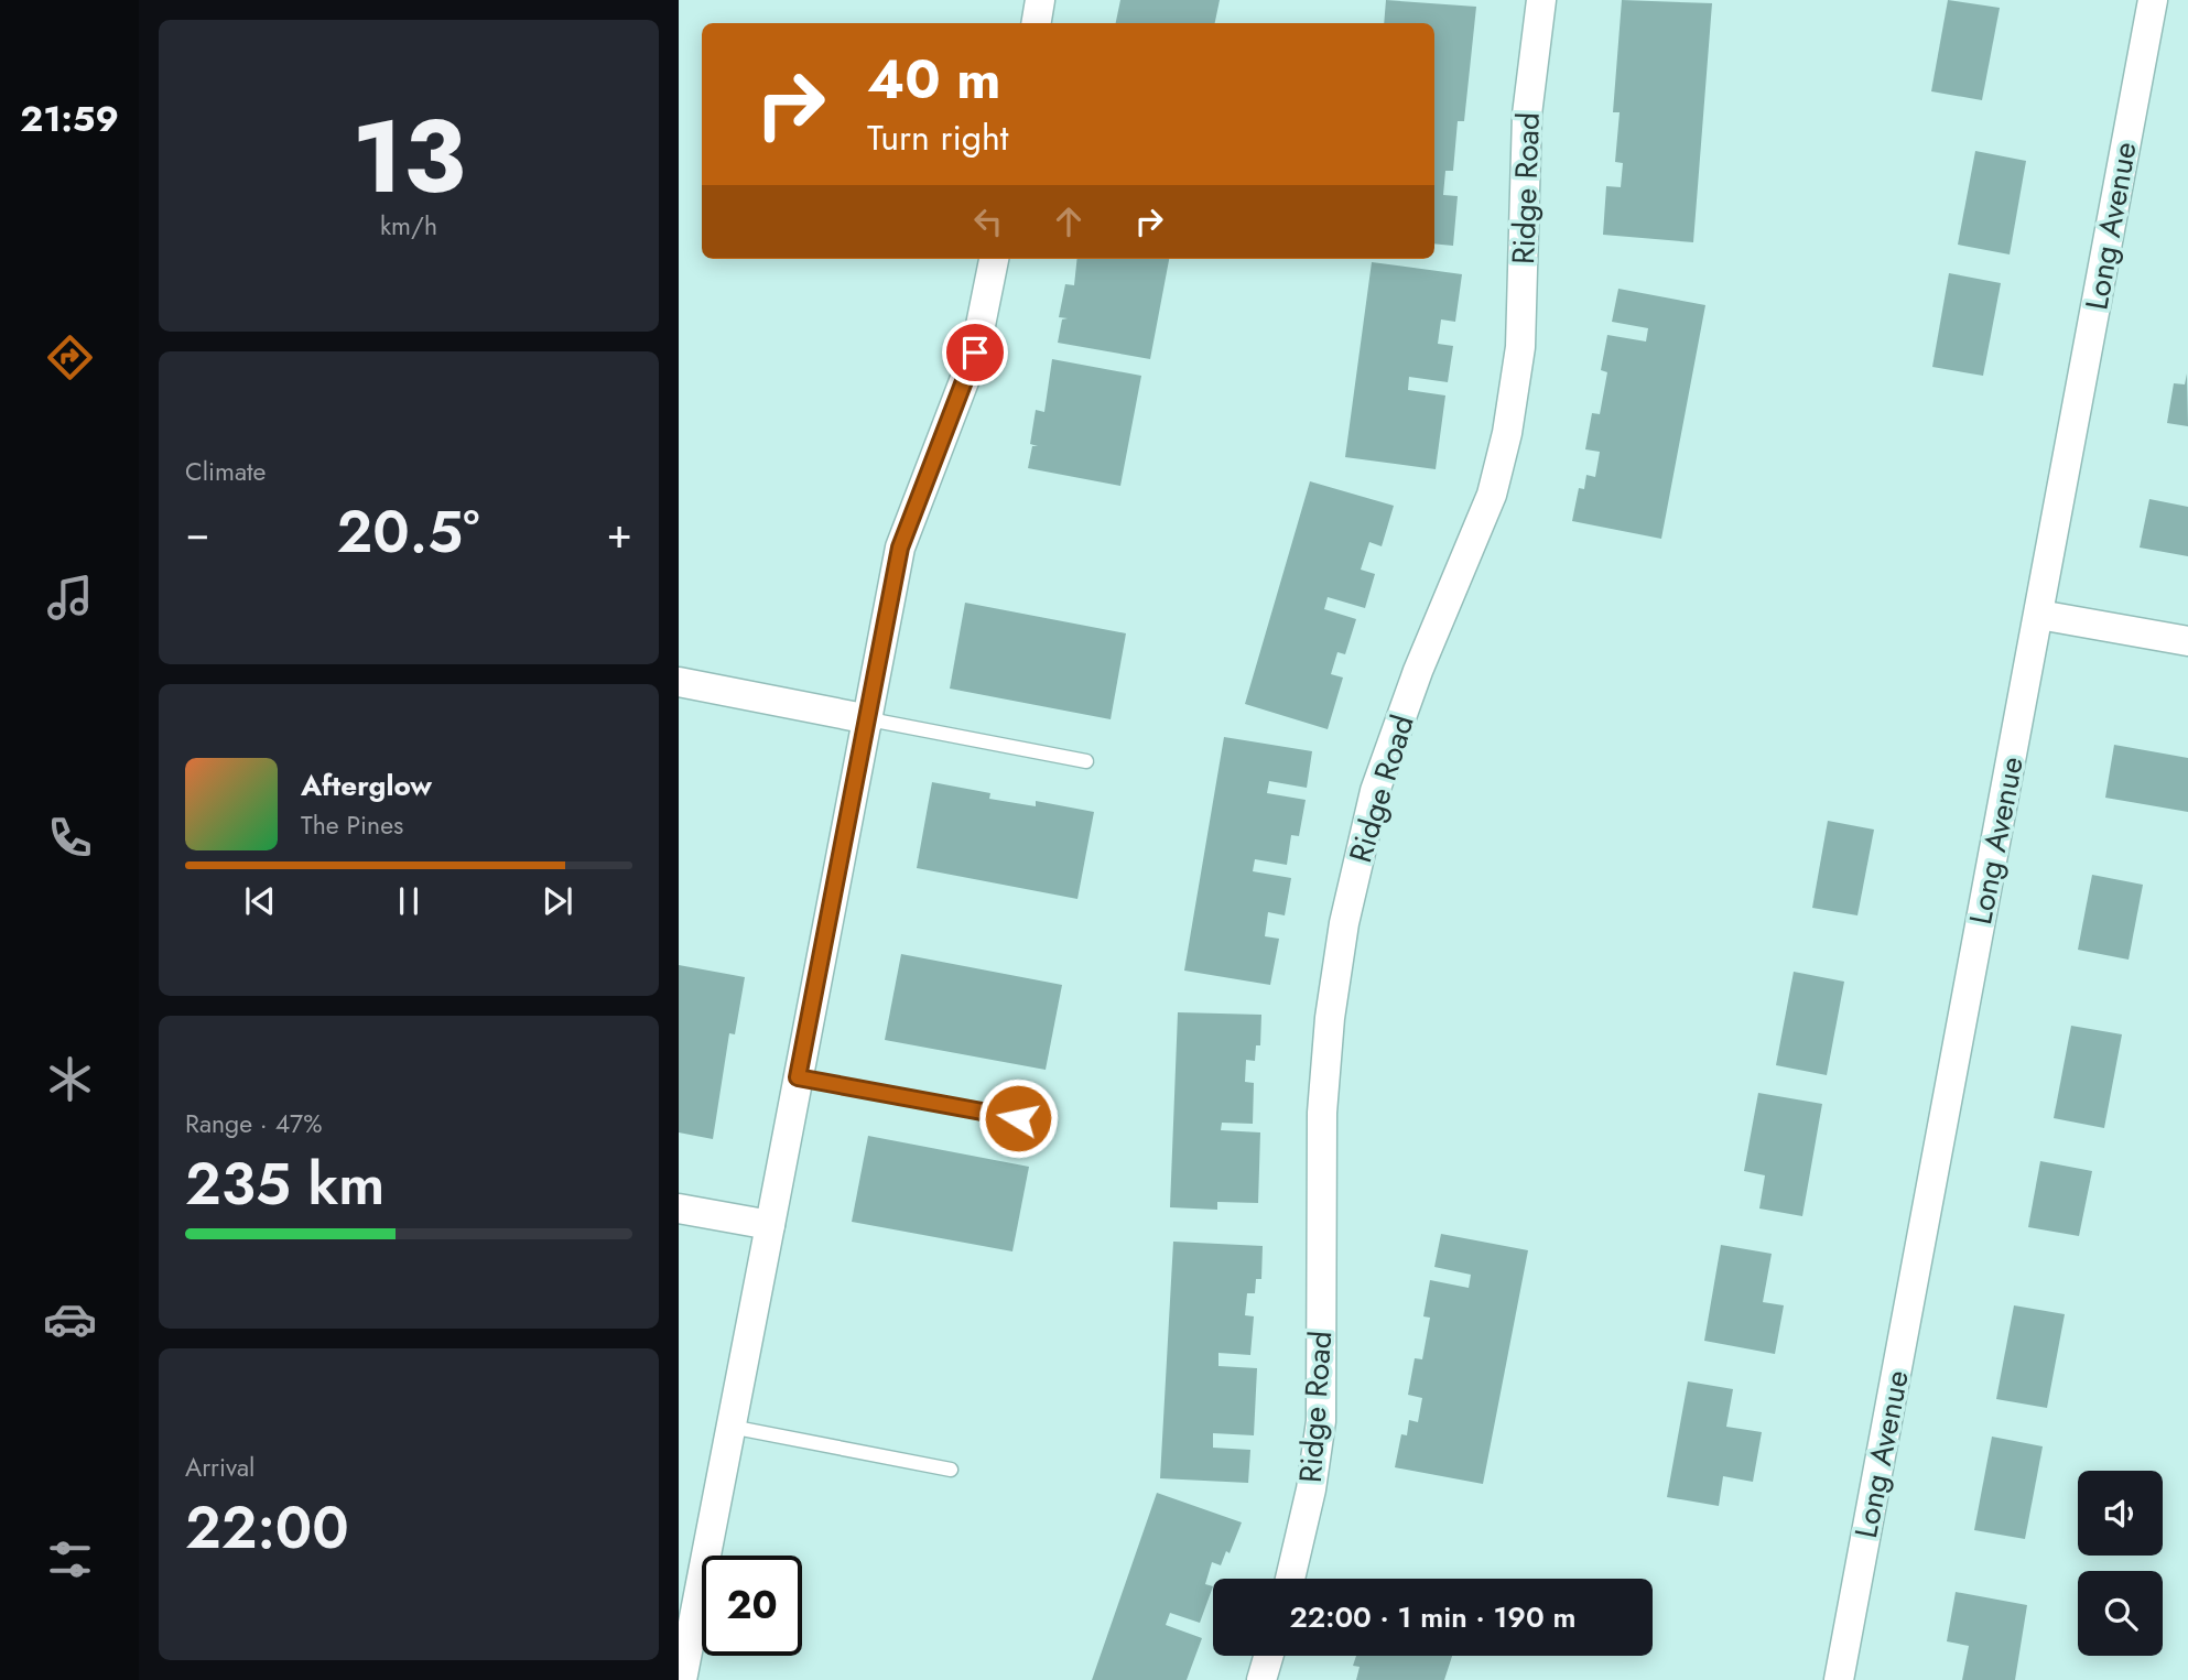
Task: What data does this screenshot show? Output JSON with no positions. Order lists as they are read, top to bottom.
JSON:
{
  "streets": {
    "street": ["Ridge Road", "Long Avenue"]
  },
  "page": {
    "tabs": "21:59",
    "tile": [
      ["13", "km/h"],
      "Climate",
      ["Range · 47%", "235 km"],
      ["Arrival", "22:00"]
    ],
    "turn": ["40 m", "Turn right"],
    "heat": ["−", "20.5°", "+"],
    "song": ["Afterglow", "The Pines"],
    "limit": "20",
    "trip": "22:00 · 1 min · 190 m"
  }
}
